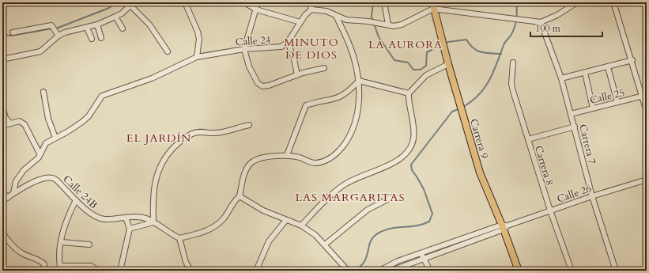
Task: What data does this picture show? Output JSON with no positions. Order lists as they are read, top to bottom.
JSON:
{
  "streets": {
    "main road": ["Carrera 9"],
    "street": [
      "Calle 24",
      "Calle 25",
      "Carrera 7",
      "Carrera 8",
      "Calle 24B",
      "Calle 26"
    ]
  },
  "crossings": [
    ["Calle 24", "Calle 24B"],
    ["Calle 25", "Carrera 7"],
    ["Carrera 9", "Calle 26"],
    ["Carrera 7", "Calle 26"],
    ["Carrera 8", "Calle 26"]
  ],
  "districts": [
    "MINUTO DE DIOS",
    "LA AURORA",
    "EL JARDÍN",
    "LAS MARGARITAS"
  ],
  "scale_bar": "100 m"
}
